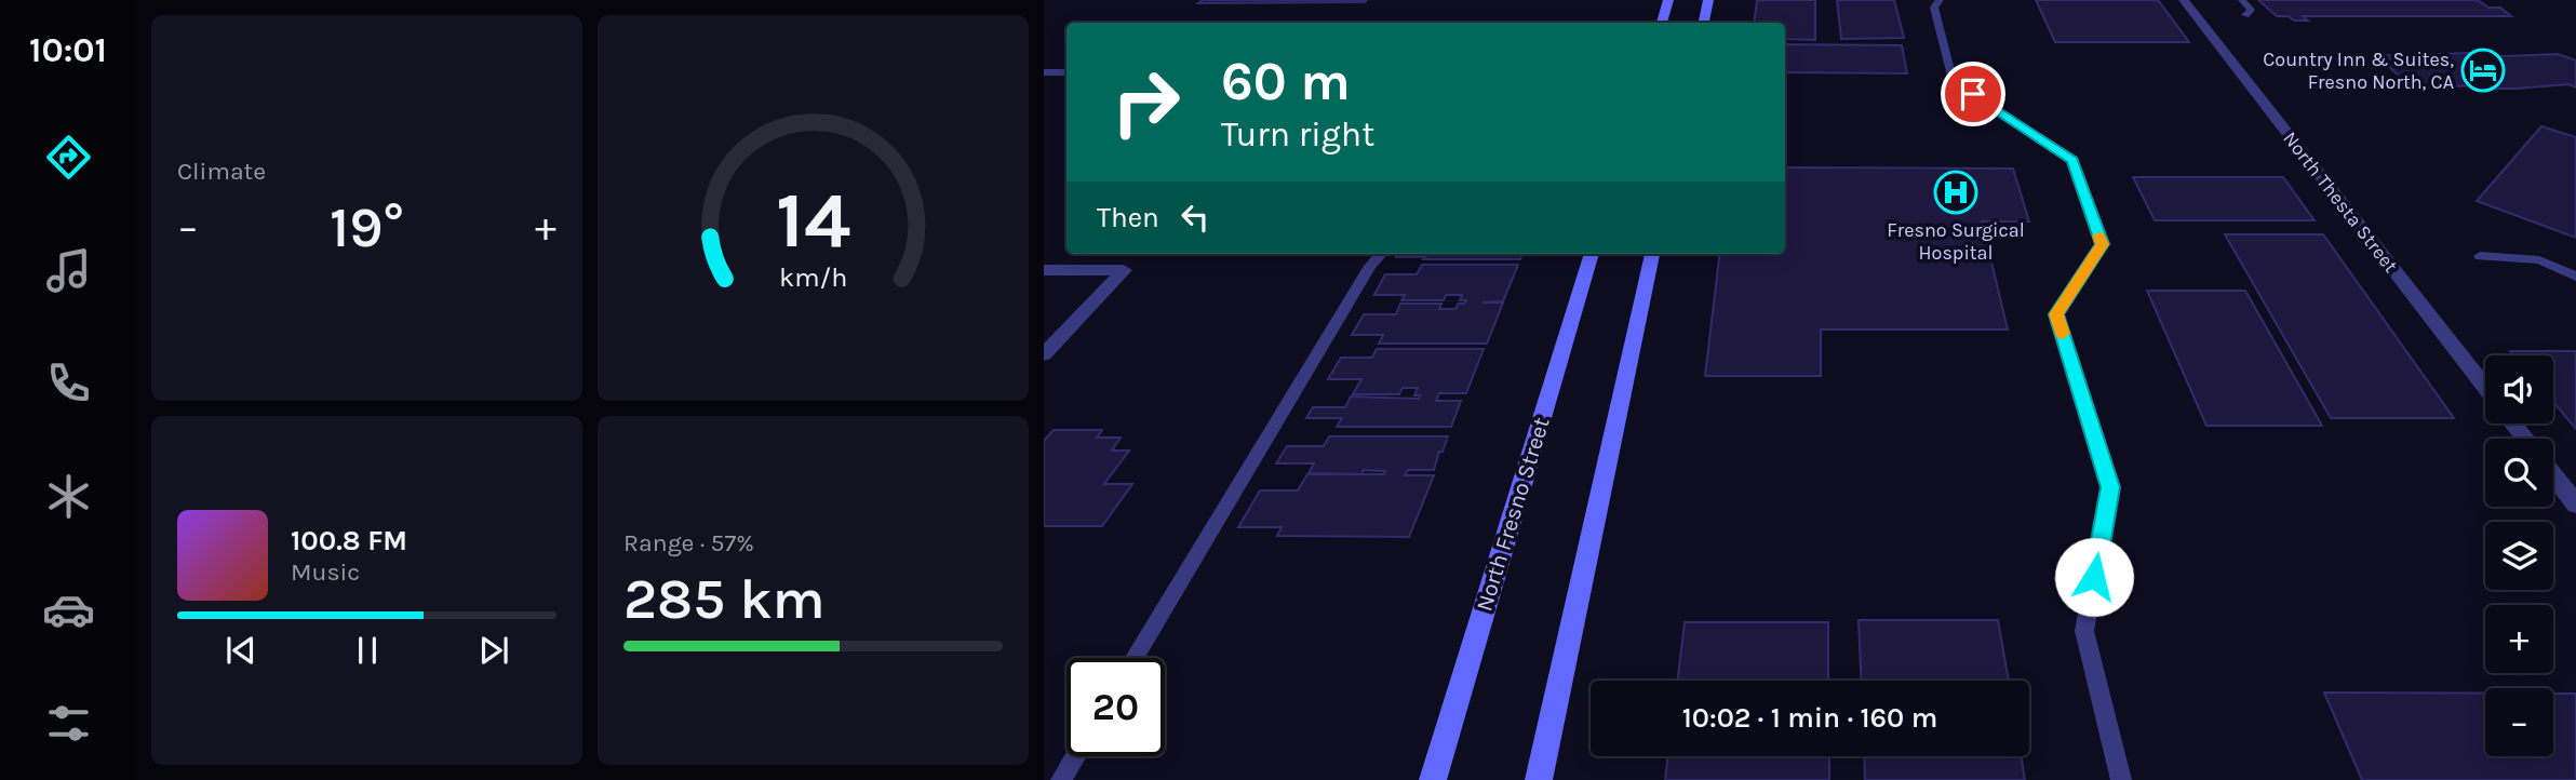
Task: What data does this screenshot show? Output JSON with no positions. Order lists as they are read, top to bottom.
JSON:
{
  "streets": {
    "main road": ["North Fresno Street"],
    "street": ["North Thesta Street"]
  },
  "places": {
    "hotel": ["Country Inn & Suites, Fresno North, CA"],
    "hospital": ["Fresno Surgical Hospital"]
  },
  "page": {
    "tabs": "10:01",
    "tile": [
      "Climate",
      ["Range · 57%", "285 km"]
    ],
    "turn": ["60 m", "Turn right"],
    "then": "Then",
    "heat": ["−", "19°", "+"],
    "map_buttons": ["+", "−"],
    "song": ["100.8 FM", "Music"],
    "limit": "20",
    "trip": "10:02 · 1 min · 160 m",
    "gauge": ["14", "km/h"]
  }
}
